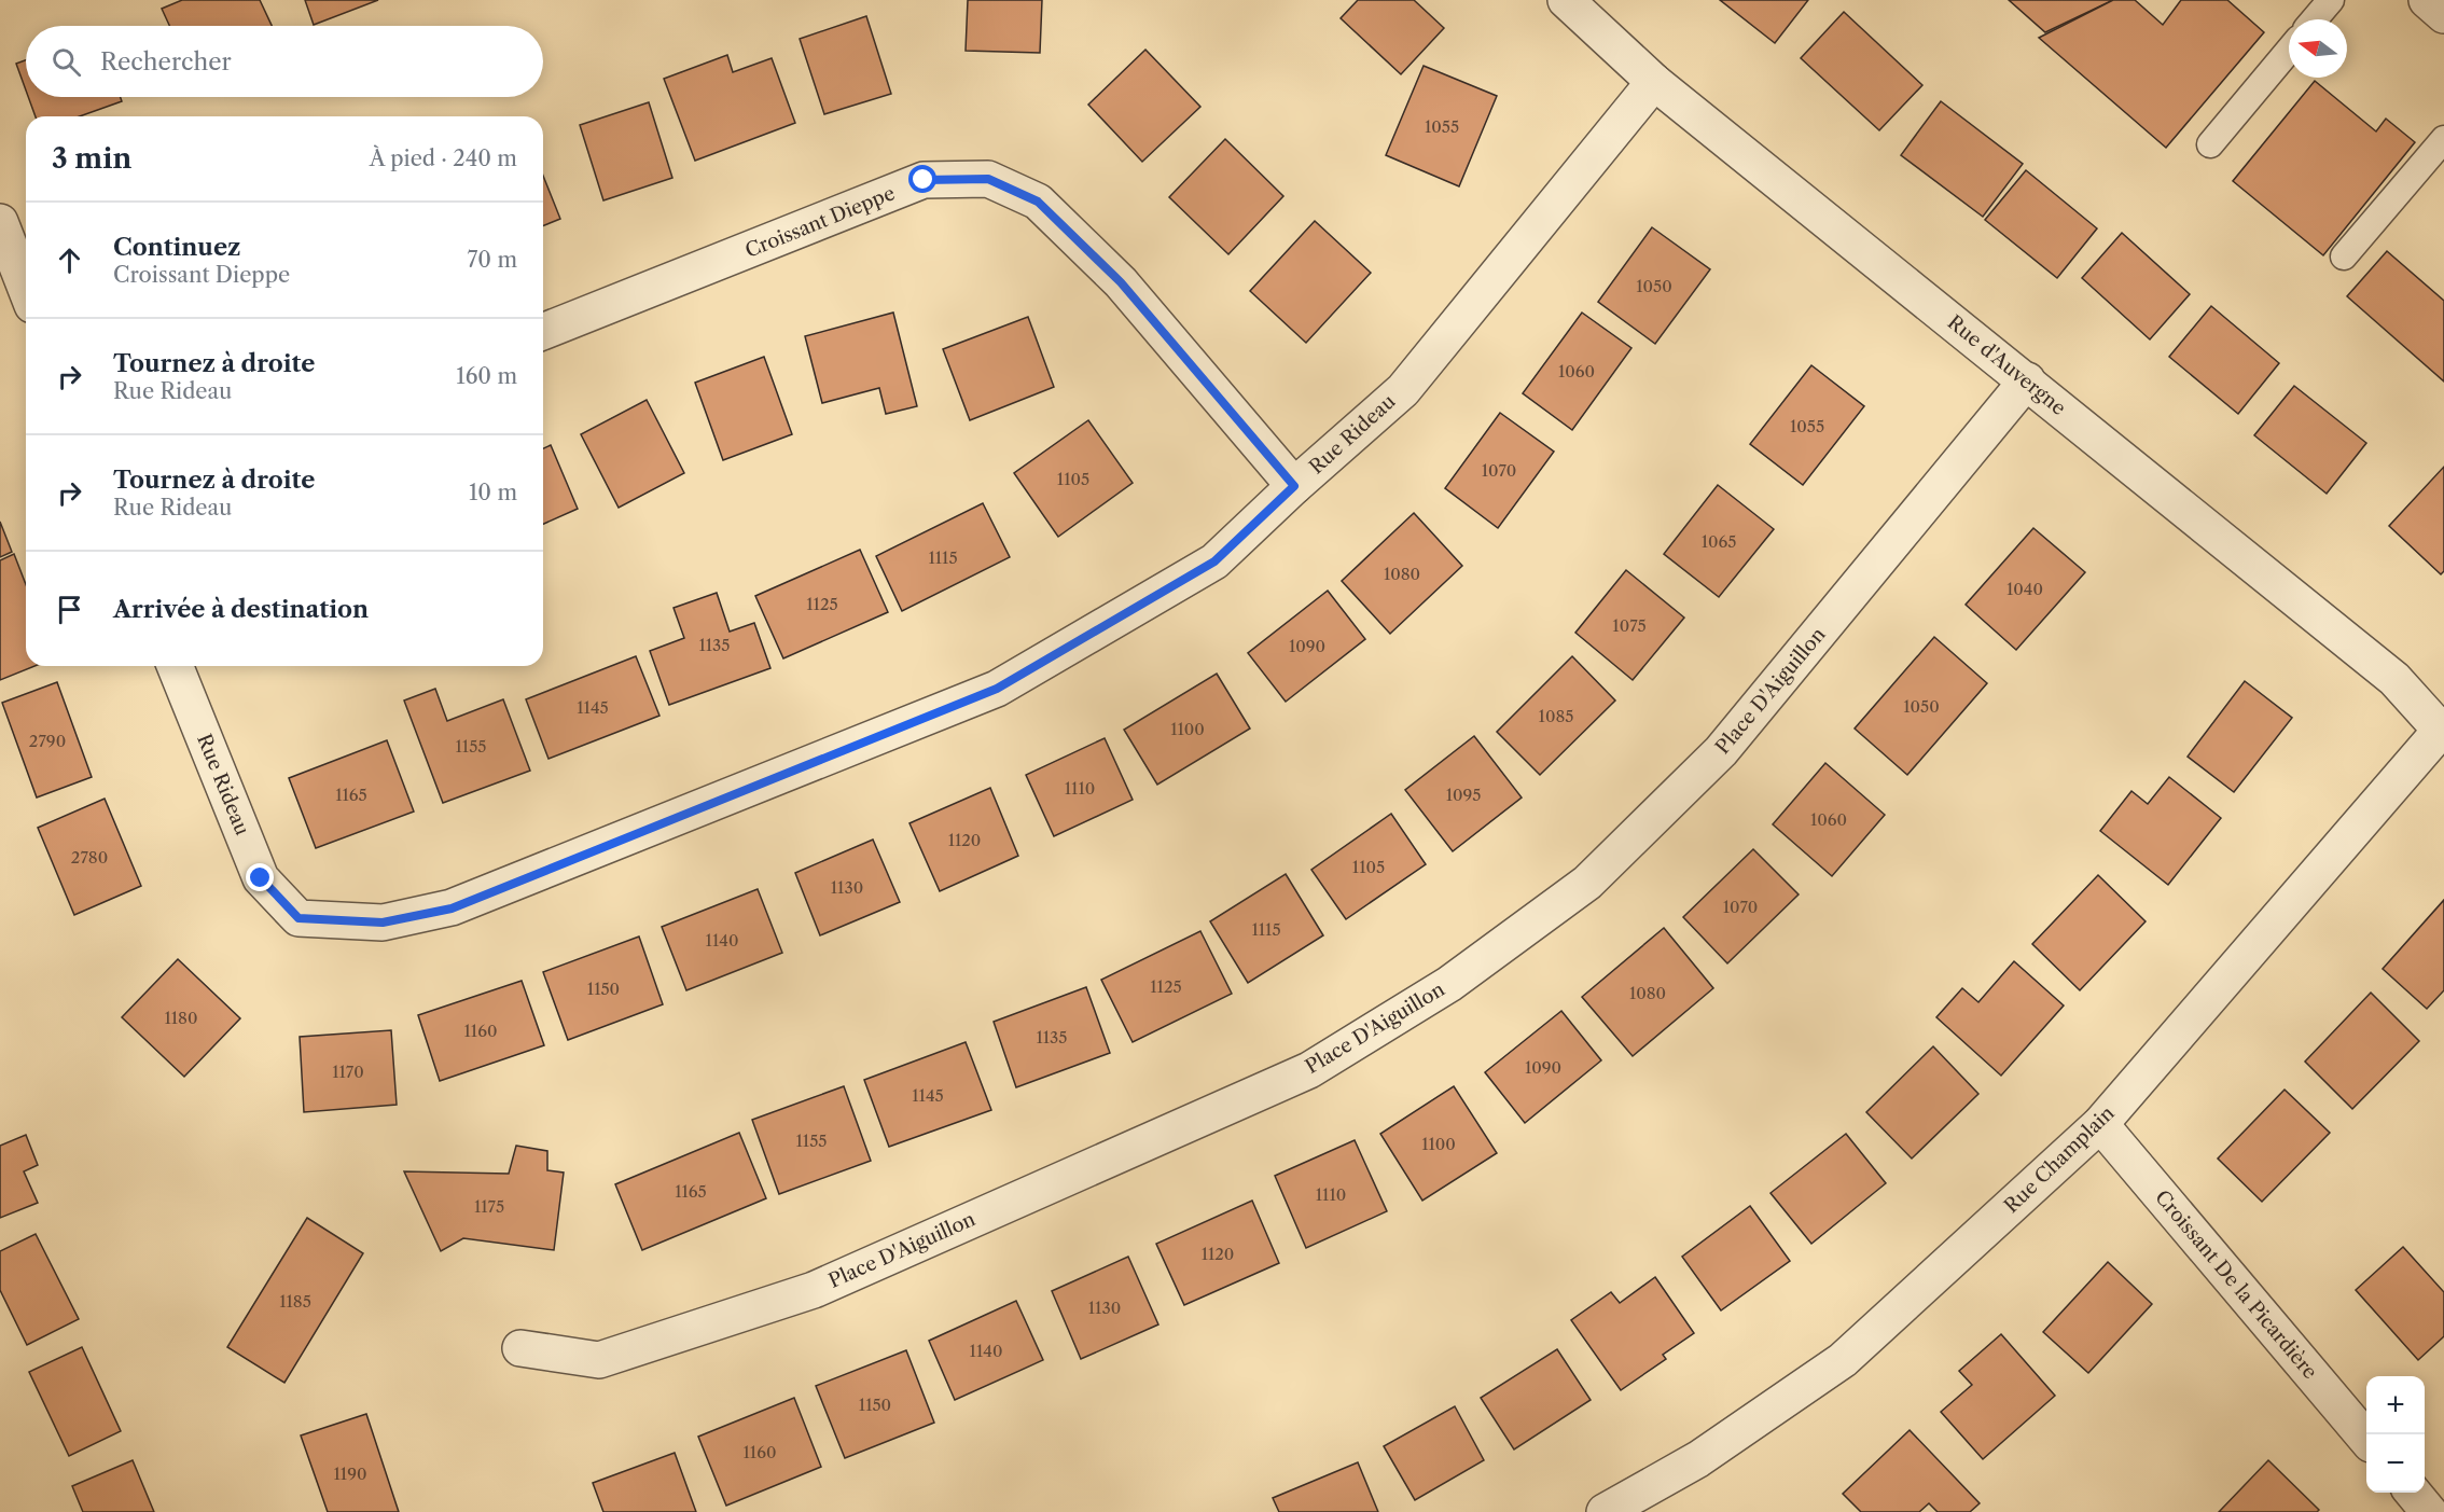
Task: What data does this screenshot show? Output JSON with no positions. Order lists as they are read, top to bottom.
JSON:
{
  "streets": {
    "street": [
      "Croissant Dieppe",
      "Rue d'Auvergne",
      "Rue Rideau",
      "Place D'Aiguillon",
      "Rue Champlain",
      "Croissant De la Picardière"
    ]
  },
  "crossings": [
    ["Croissant Dieppe", "Rue Rideau"],
    ["Rue d'Auvergne", "Rue Rideau"],
    ["Rue d'Auvergne", "Place D'Aiguillon"],
    ["Rue d'Auvergne", "Rue Champlain"],
    ["Rue Champlain", "Croissant De la Picardière"]
  ],
  "house_numbers": [
    "1055",
    "1050",
    "1060",
    "1055",
    "1070",
    "1105",
    "1065",
    "1115",
    "1080",
    "1040",
    "1125",
    "1075",
    "1135",
    "1090",
    "1050",
    "1145",
    "1085",
    "1100",
    "2790",
    "1155",
    "1110",
    "1165",
    "1095",
    "1060",
    "1120",
    "2780",
    "1105",
    "1130",
    "1070",
    "1115",
    "1140",
    "1125",
    "1150",
    "1080",
    "1180",
    "1160",
    "1135",
    "1090",
    "1170",
    "1145",
    "1155",
    "1100",
    "1165",
    "1110",
    "1175",
    "1120",
    "1185",
    "1130",
    "1140",
    "1150",
    "1160",
    "1190"
  ],
  "north": "left",
  "page": {
    "search": "Rechercher",
    "heading": ["3 min", "À pied · 240 m"],
    "list": [
      ["Continuez", "Croissant Dieppe", "70 m"],
      ["Tournez à droite", "Rue Rideau", "160 m"],
      ["Tournez à droite", "Rue Rideau", "10 m"],
      "Arrivée à destination"
    ],
    "map_buttons": ["+", "−"]
  }
}
